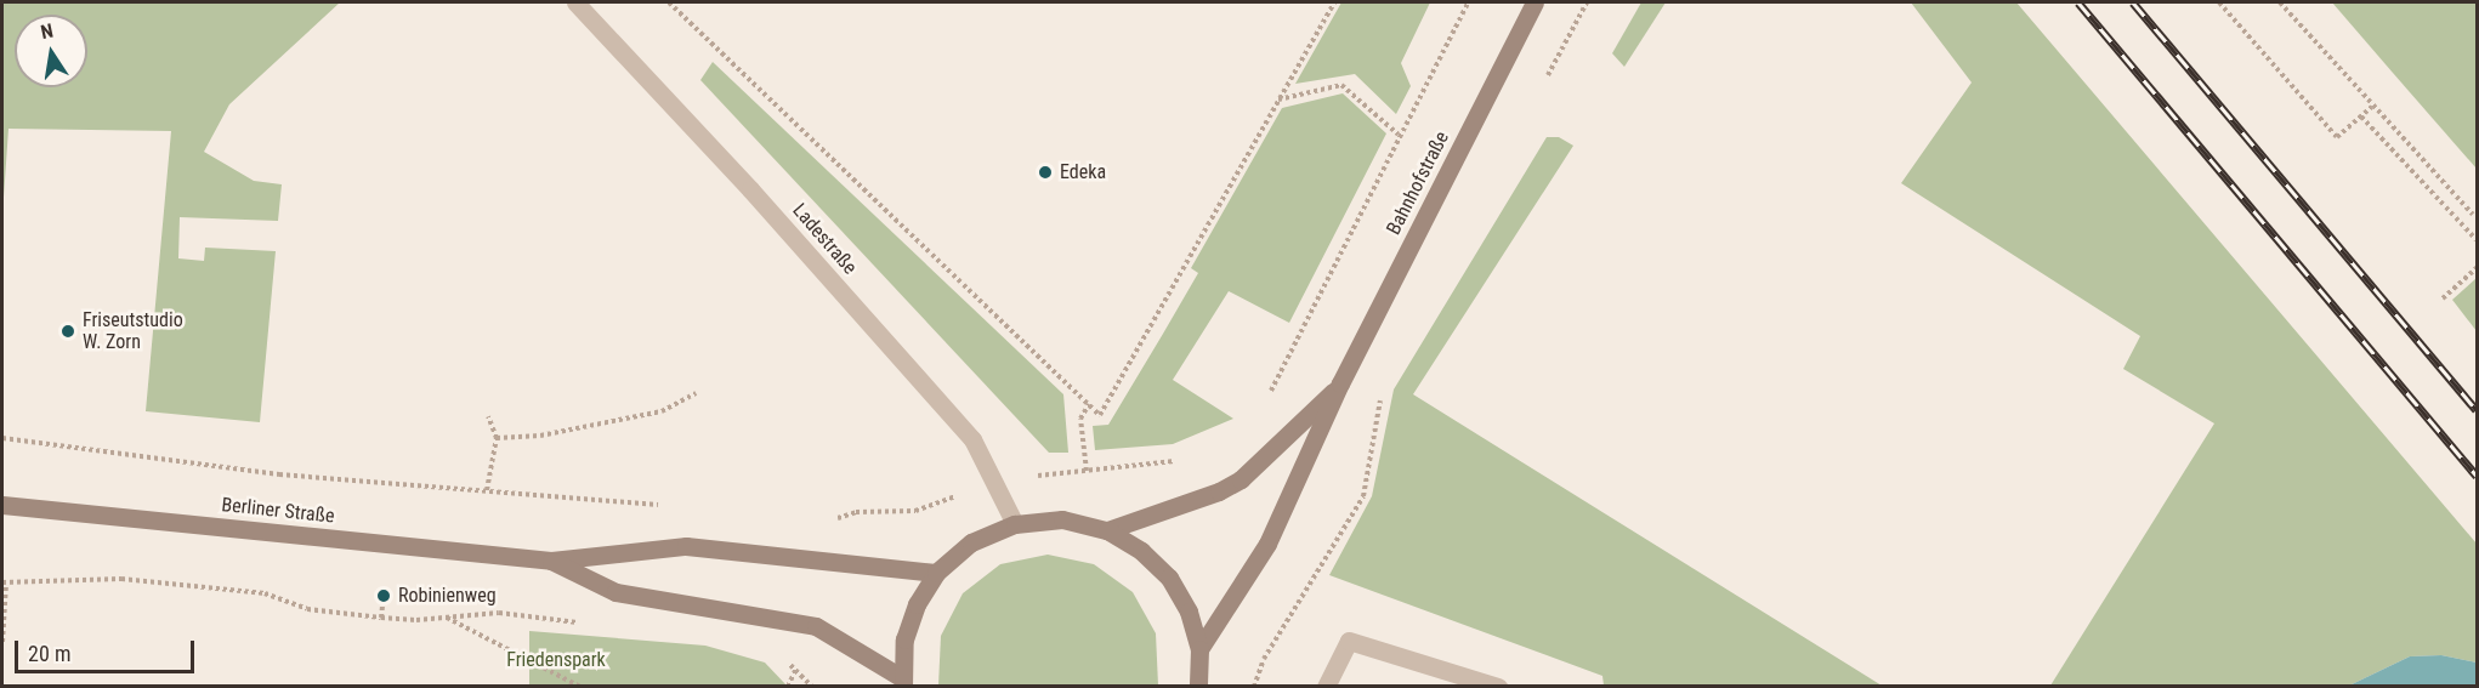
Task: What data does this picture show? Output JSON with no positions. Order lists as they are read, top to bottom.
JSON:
{
  "streets": {
    "main road": ["Bahnhofstraße", "Berliner Straße"],
    "street": ["Ladestraße"]
  },
  "parks": ["Friedenspark"],
  "places": ["Edeka", "Friseutstudio W. Zorn", "Robinienweg"],
  "scale_bar": "20 m",
  "north": "top"
}
